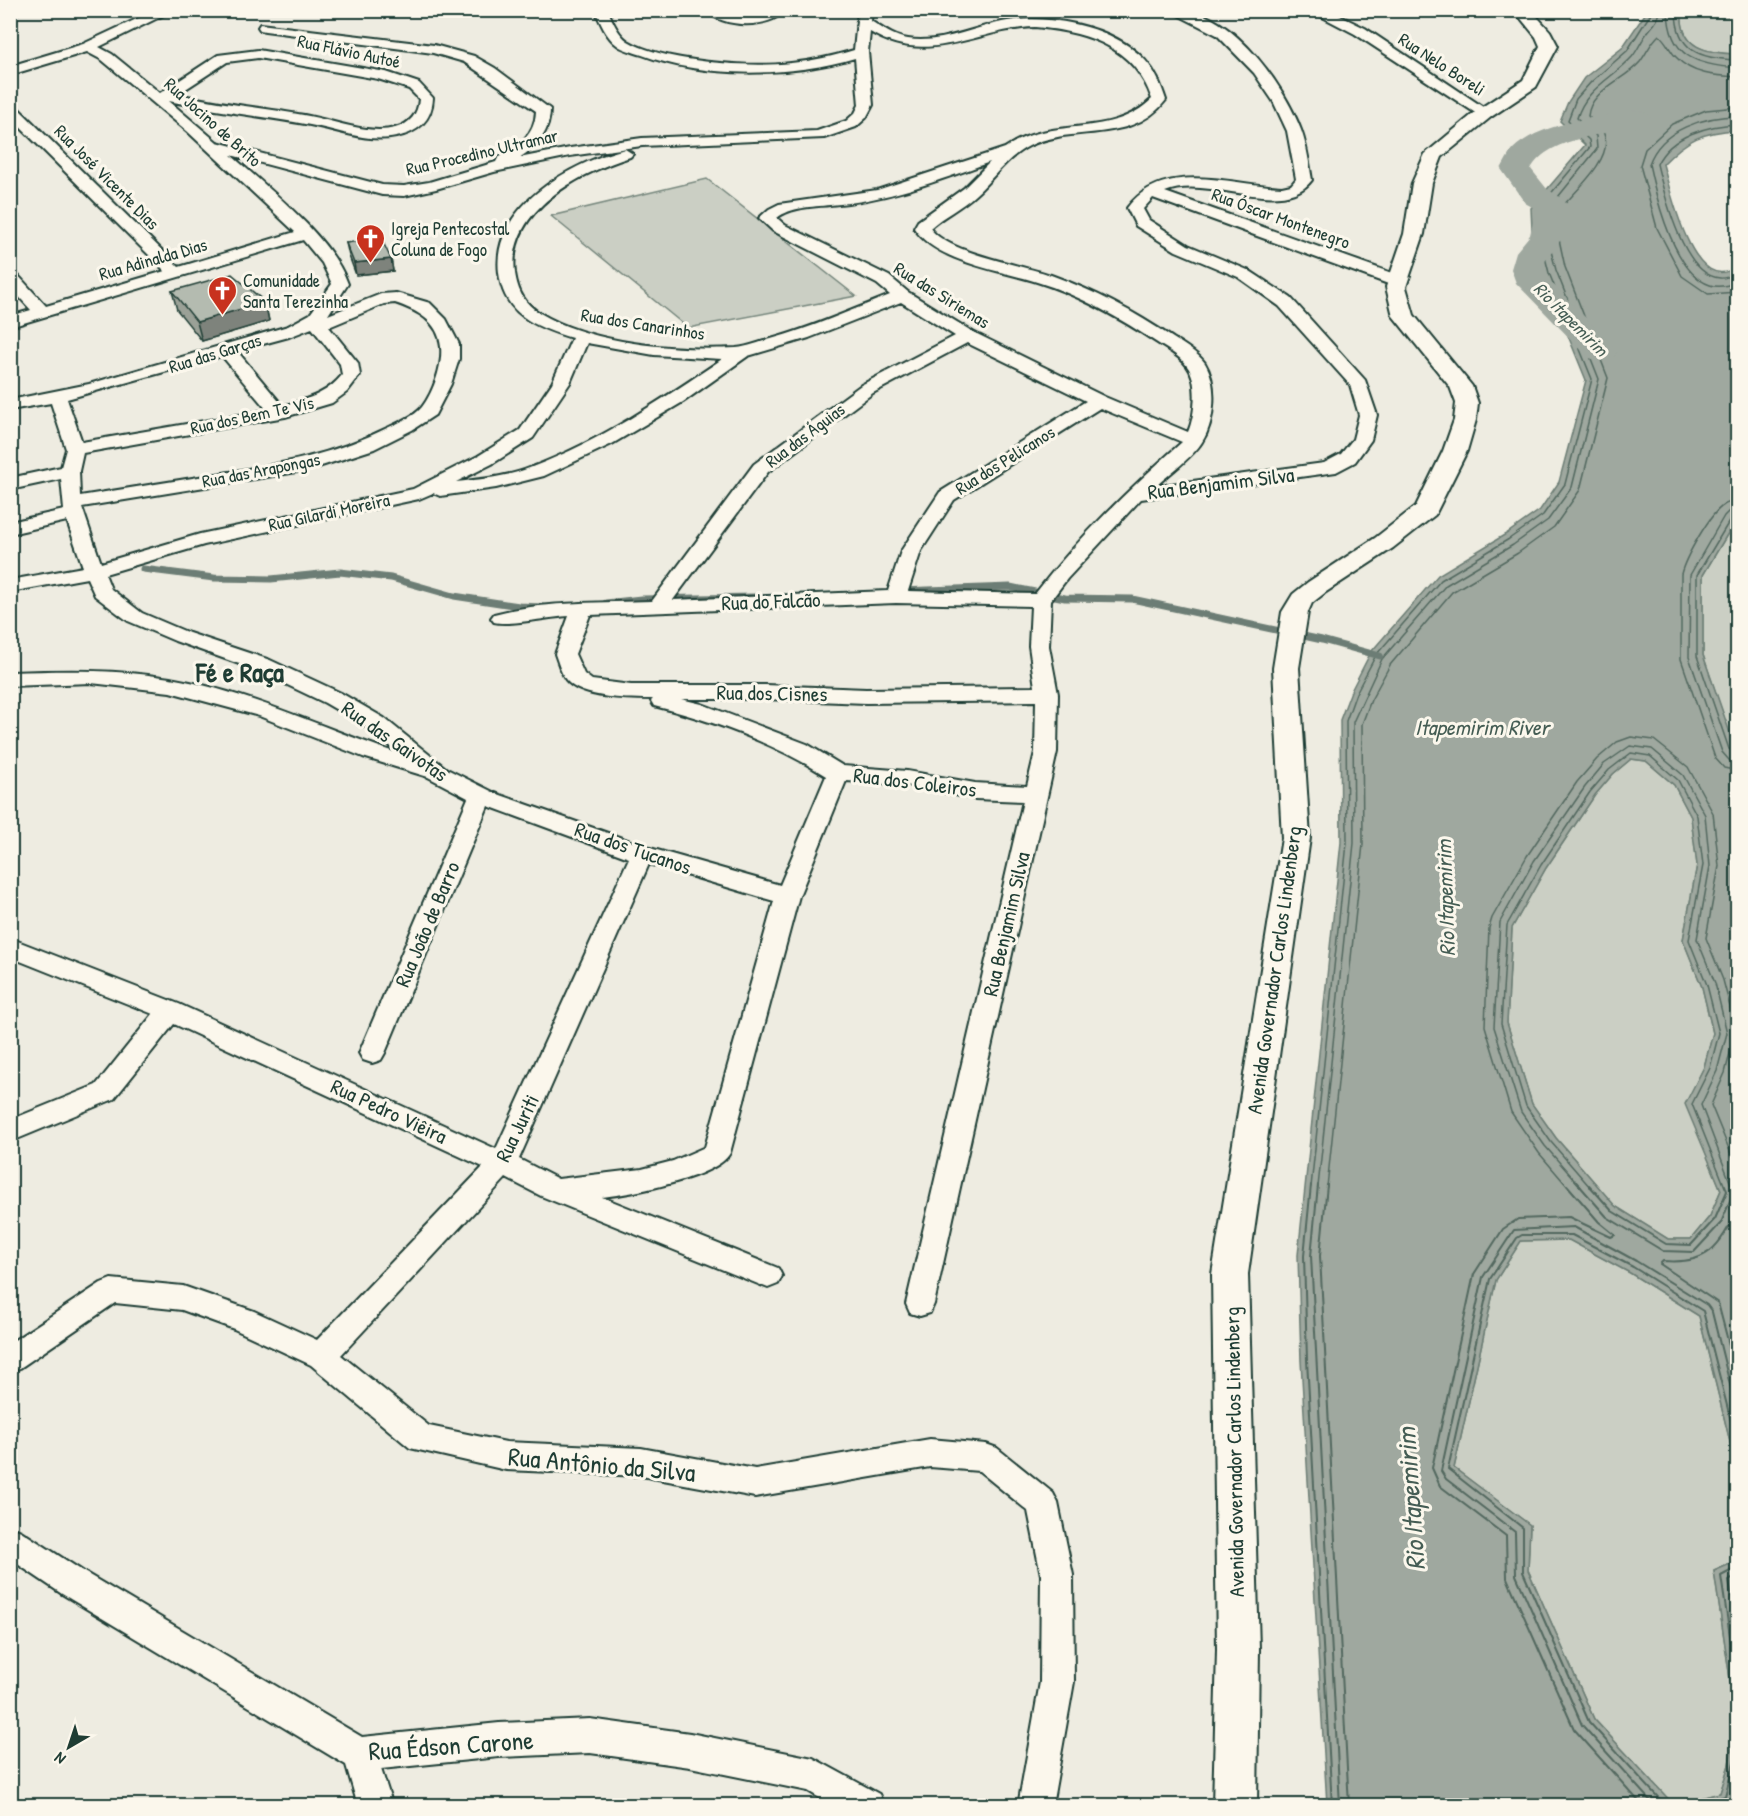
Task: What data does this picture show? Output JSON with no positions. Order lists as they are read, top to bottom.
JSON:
{
  "streets": {
    "street": [
      "Rua Flávio Autoé",
      "Rua Nelo Boreli",
      "Rua Jocino de Brito",
      "Rua Procedino Ultramar",
      "Rua José Vicente Dias",
      "Rua Óscar Montenegro",
      "Rua Adinalda Dias",
      "Rua das Siriemas",
      "Rua dos Canarinhos",
      "Rua das Garças",
      "Rua dos Bem Te Vis",
      "Rua das Águias",
      "Rua dos Pelicanos",
      "Rua das Arapongas",
      "Rua Benjamim Silva",
      "Rua Gilardi Moreira",
      "Rua do Falcão",
      "Rua dos Cisnes",
      "Rua das Gaivotas",
      "Rua dos Coleiros",
      "Rua dos Tucanos",
      "Rua João de Barro",
      "Avenida Governador Carlos Lindenberg",
      "Rua Pedro Viêira",
      "Rua Juriti",
      "Rua Antônio da Silva",
      "Rua Édson Carone"
    ]
  },
  "crossings": [
    ["Rua Flávio Autoé", "Rua Jocino de Brito"],
    ["Rua Jocino de Brito", "Rua Procedino Ultramar"],
    ["Rua Jocino de Brito", "Rua Adinalda Dias"],
    ["Rua Jocino de Brito", "Rua das Garças"],
    ["Rua Procedino Ultramar", "Rua dos Canarinhos"],
    ["Rua José Vicente Dias", "Rua Adinalda Dias"],
    ["Rua Óscar Montenegro", "Rua Benjamim Silva"],
    ["Rua Óscar Montenegro", "Avenida Governador Carlos Lindenberg"],
    ["Rua Adinalda Dias", "Rua das Garças"],
    ["Rua das Siriemas", "Rua dos Canarinhos"],
    ["Rua das Siriemas", "Rua das Águias"],
    ["Rua das Siriemas", "Rua dos Pelicanos"],
    ["Rua dos Canarinhos", "Rua Gilardi Moreira"],
    ["Rua das Garças", "Rua dos Bem Te Vis"],
    ["Rua das Garças", "Rua das Arapongas"],
    ["Rua dos Bem Te Vis", "Rua das Arapongas"],
    ["Rua das Águias", "Rua do Falcão"],
    ["Rua dos Pelicanos", "Rua do Falcão"],
    ["Rua Benjamim Silva", "Rua do Falcão"],
    ["Rua Benjamim Silva", "Rua dos Cisnes"],
    ["Rua Benjamim Silva", "Rua dos Coleiros"],
    ["Rua Gilardi Moreira", "Rua das Gaivotas"],
    ["Rua do Falcão", "Rua dos Cisnes"],
    ["Rua dos Cisnes", "Rua dos Coleiros"],
    ["Rua das Gaivotas", "Rua dos Tucanos"],
    ["Rua das Gaivotas", "Rua João de Barro"],
    ["Rua dos Tucanos", "Rua João de Barro"],
    ["Rua dos Tucanos", "Rua Juriti"],
    ["Rua Pedro Viêira", "Rua Juriti"],
    ["Rua Juriti", "Rua Antônio da Silva"]
  ],
  "districts": ["Fé e Raça"],
  "water": ["Rio Itapemirim", "Itapemirim River"],
  "places": {
    "church": ["Igreja Pentecostal Coluna de Fogo", "Comunidade Santa Terezinha"]
  },
  "north": "bottom left"
}
